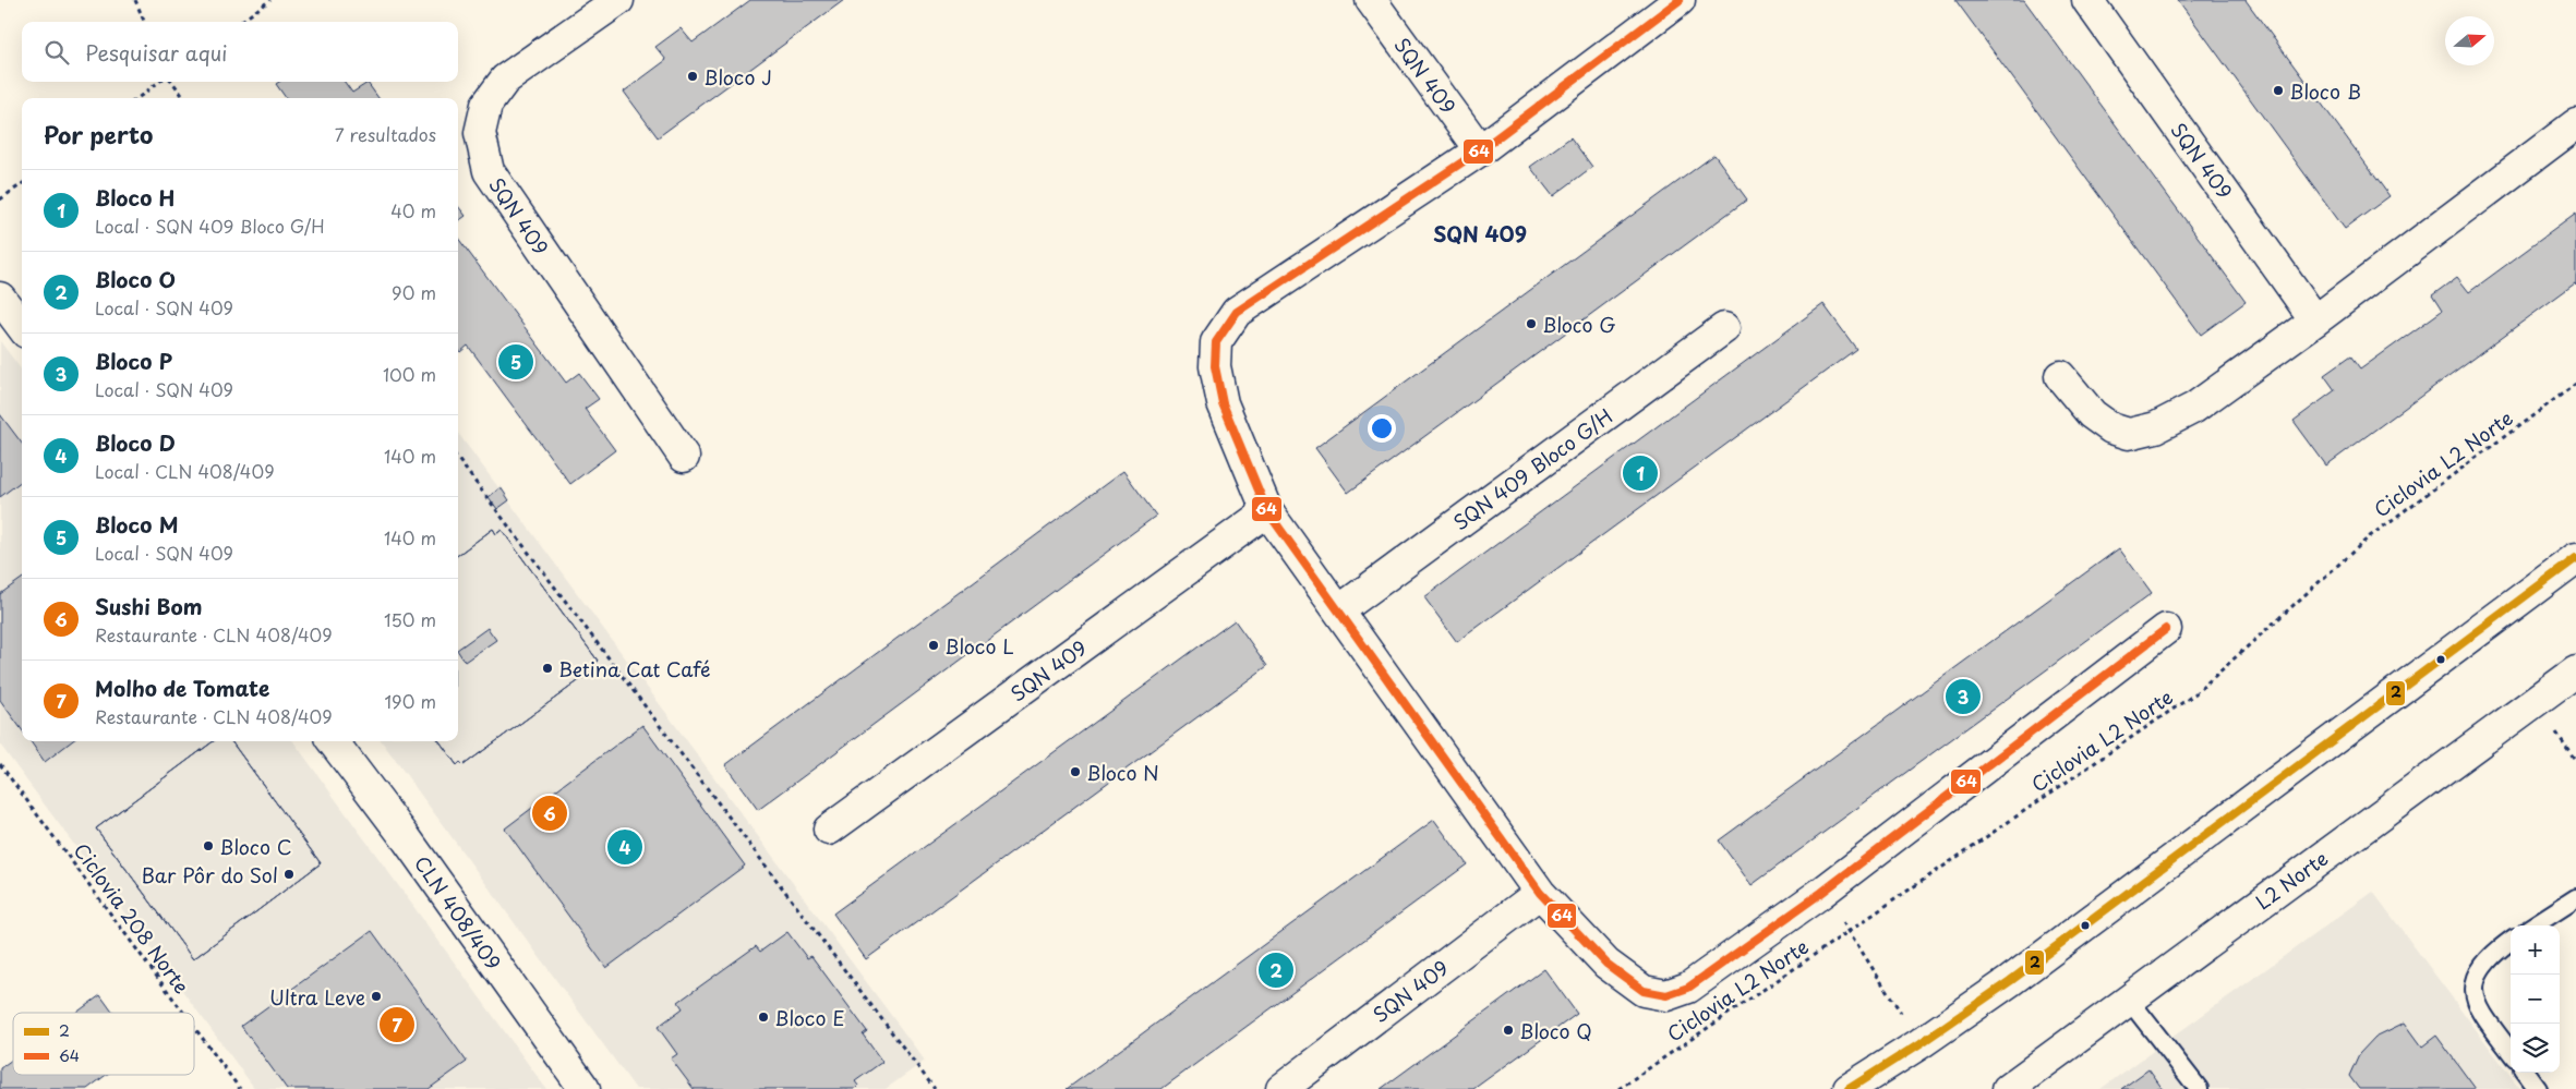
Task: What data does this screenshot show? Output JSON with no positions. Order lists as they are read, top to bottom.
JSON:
{
  "streets": {
    "street": [
      "SQN 409",
      "SQN 409 Bloco G/H",
      "L2 Norte",
      "CLN 408/409"
    ],
    "path": ["Ciclovia L2 Norte", "Ciclovia 208 Norte"]
  },
  "districts": ["SQN 409"],
  "places": [
    "Bloco J",
    "Bloco B",
    "Bloco G",
    "Bloco L",
    "Betina Cat Café",
    "Bloco N",
    "Bloco C",
    "Bar Pôr do Sol",
    "Ultra Leve",
    "Bloco E",
    "Bloco Q"
  ],
  "lines": ["transit line 64", "transit line 2"],
  "legend": ["2", "64"],
  "north": "right",
  "page": {
    "search": "Pesquisar aqui",
    "heading": ["Por perto", "7 resultados"],
    "list": [
      {
        "mark": "1",
        "name": "Bloco H",
        "note": "Local · SQN 409 Bloco G/H",
        "value": "40 m"
      },
      {
        "mark": "2",
        "name": "Bloco O",
        "note": "Local · SQN 409",
        "value": "90 m"
      },
      {
        "mark": "3",
        "name": "Bloco P",
        "note": "Local · SQN 409",
        "value": "100 m"
      },
      {
        "mark": "4",
        "name": "Bloco D",
        "note": "Local · CLN 408/409",
        "value": "140 m"
      },
      {
        "mark": "5",
        "name": "Bloco M",
        "note": "Local · SQN 409",
        "value": "140 m"
      },
      {
        "mark": "6",
        "name": "Sushi Bom",
        "note": "Restaurante · CLN 408/409",
        "value": "150 m"
      },
      {
        "mark": "7",
        "name": "Molho de Tomate",
        "note": "Restaurante · CLN 408/409",
        "value": "190 m"
      }
    ],
    "pins": [
      "5",
      "1",
      "3",
      "6",
      "4",
      "2",
      "7"
    ],
    "map_buttons": ["+", "−"]
  }
}
